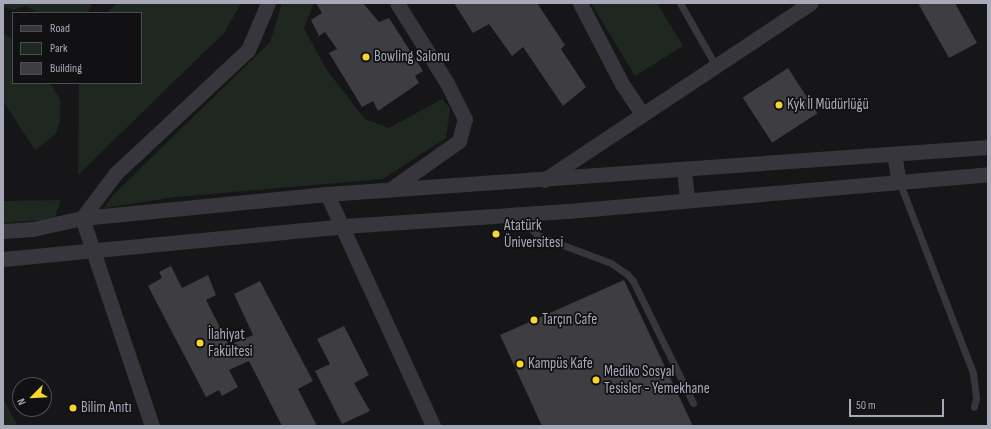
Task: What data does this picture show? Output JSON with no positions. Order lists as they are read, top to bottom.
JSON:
{
  "places": [
    "Bowling Salonu",
    "Kyk İl Müdürlüğü",
    "Atatürk Üniversitesi",
    "Tarçın Cafe",
    "İlahiyat Fakültesi",
    "Kampüs Kafe",
    "Mediko Sosyal Tesisler - Yemekhane",
    "Bilim Anıtı"
  ],
  "legend": ["Road", "Park", "Building"],
  "scale_bar": "50 m",
  "north": "bottom left"
}
